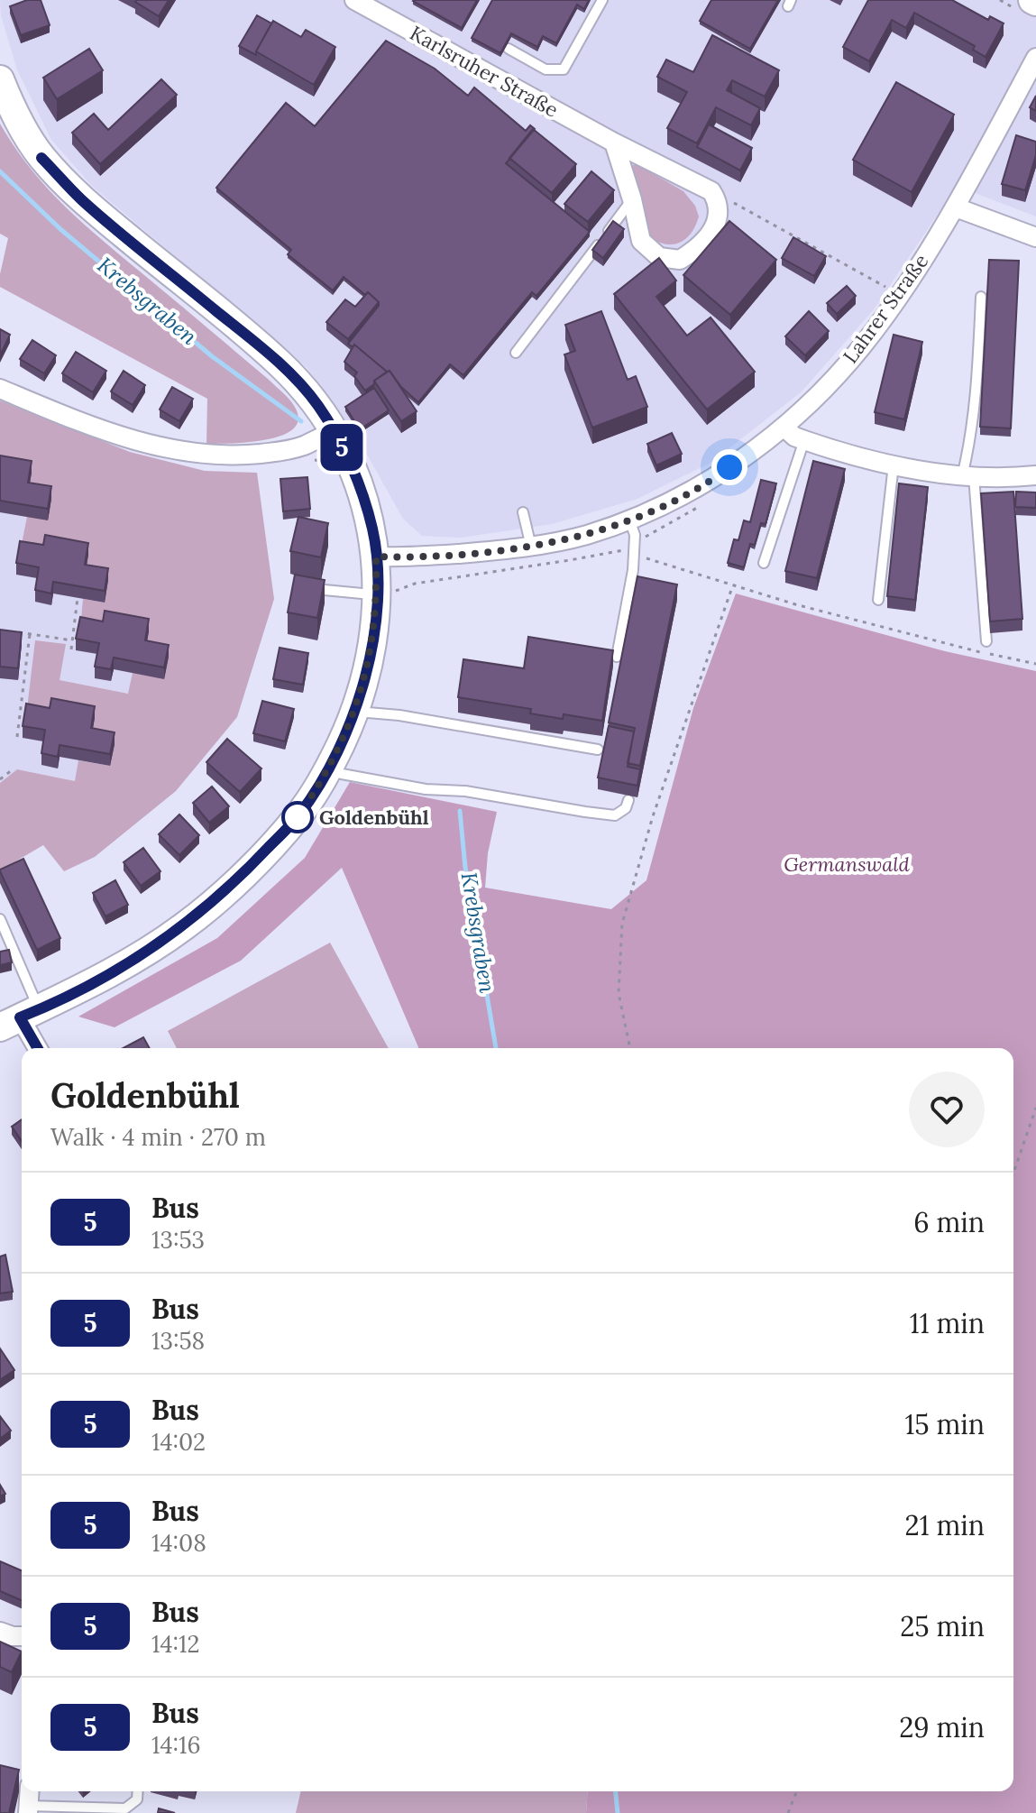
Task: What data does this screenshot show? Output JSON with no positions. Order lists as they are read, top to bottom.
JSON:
{
  "streets": {
    "street": ["Karlsruher Straße", "Lahrer Straße"]
  },
  "water": ["Krebsgraben"],
  "parks": ["Germanswald"],
  "places": ["Goldenbühl"],
  "lines": ["bus line 5"],
  "page": {
    "on_map": "5",
    "heading": ["Goldenbühl", "Walk · 4 min · 270 m"],
    "list": [
      {
        "mark": "5",
        "name": "Bus",
        "note": "13:53",
        "value": "6 min"
      },
      {
        "mark": "5",
        "name": "Bus",
        "note": "13:58",
        "value": "11 min"
      },
      {
        "mark": "5",
        "name": "Bus",
        "note": "14:02",
        "value": "15 min"
      },
      {
        "mark": "5",
        "name": "Bus",
        "note": "14:08",
        "value": "21 min"
      },
      {
        "mark": "5",
        "name": "Bus",
        "note": "14:12",
        "value": "25 min"
      },
      {
        "mark": "5",
        "name": "Bus",
        "note": "14:16",
        "value": "29 min"
      }
    ]
  }
}
